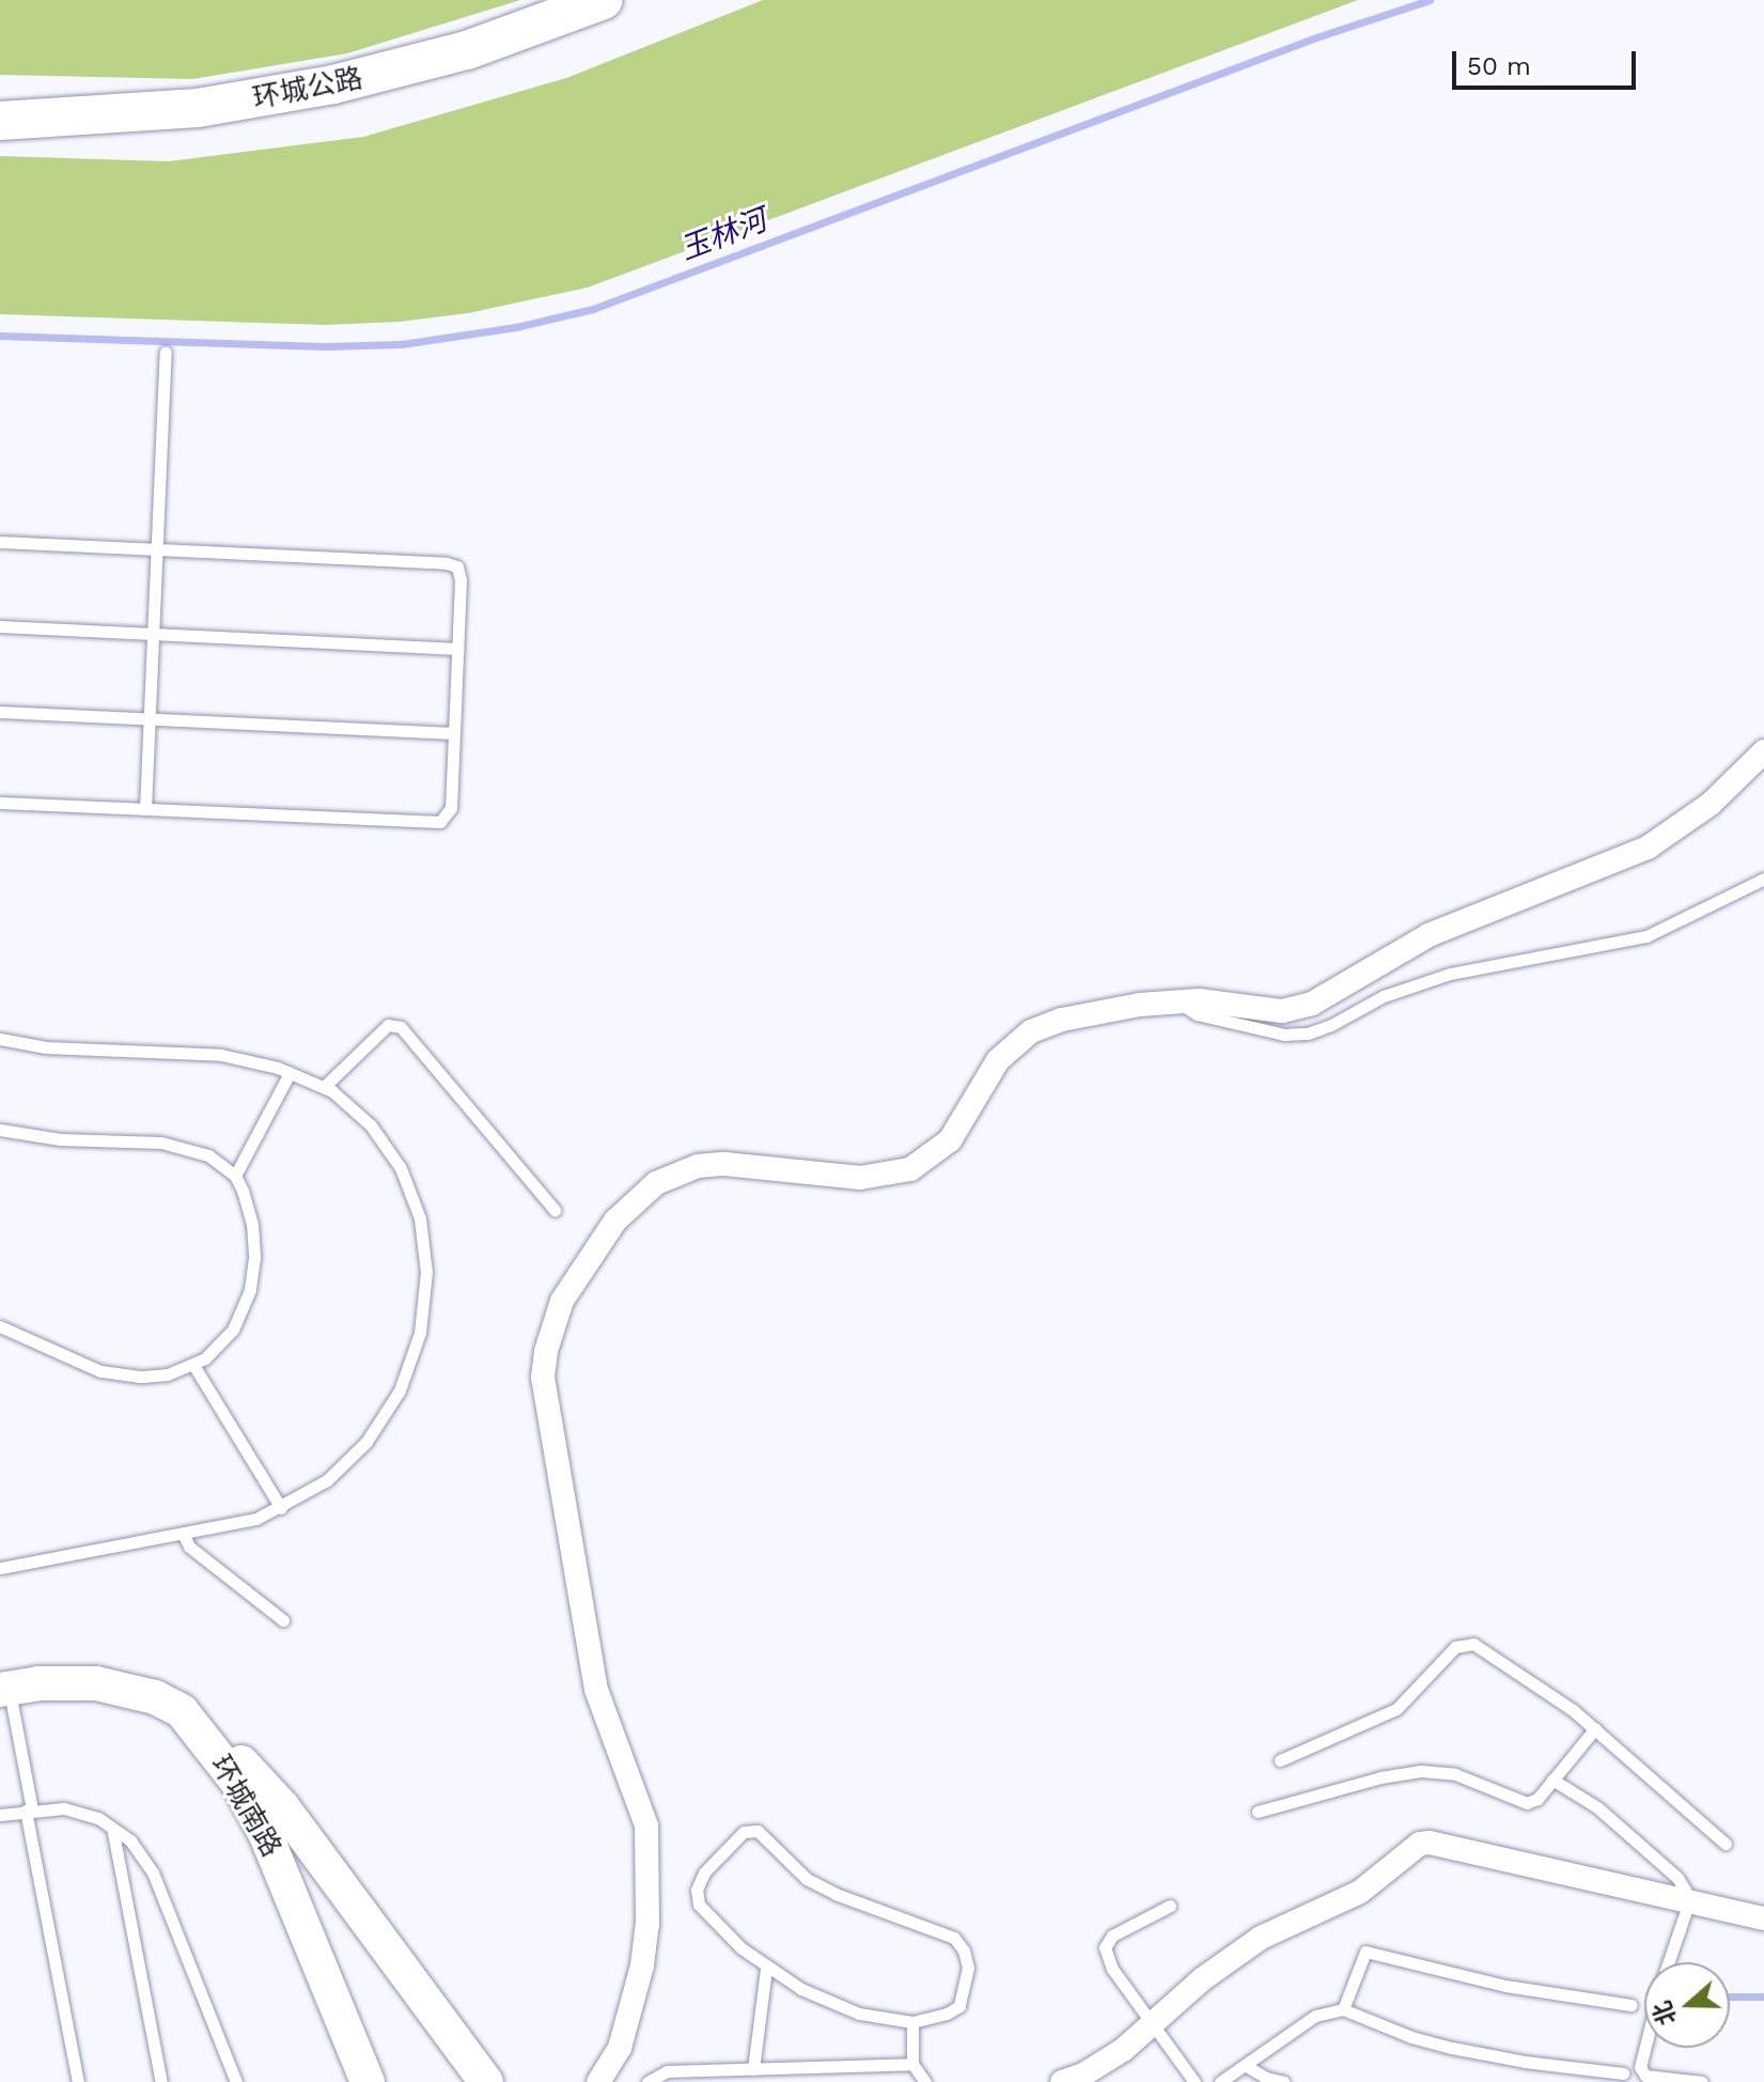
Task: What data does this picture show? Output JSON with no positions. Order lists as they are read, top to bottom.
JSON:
{
  "streets": {
    "highway": ["环城公路"],
    "main road": ["环城南路"]
  },
  "water": ["玉林河"],
  "scale_bar": "50 m",
  "north": "left"
}
